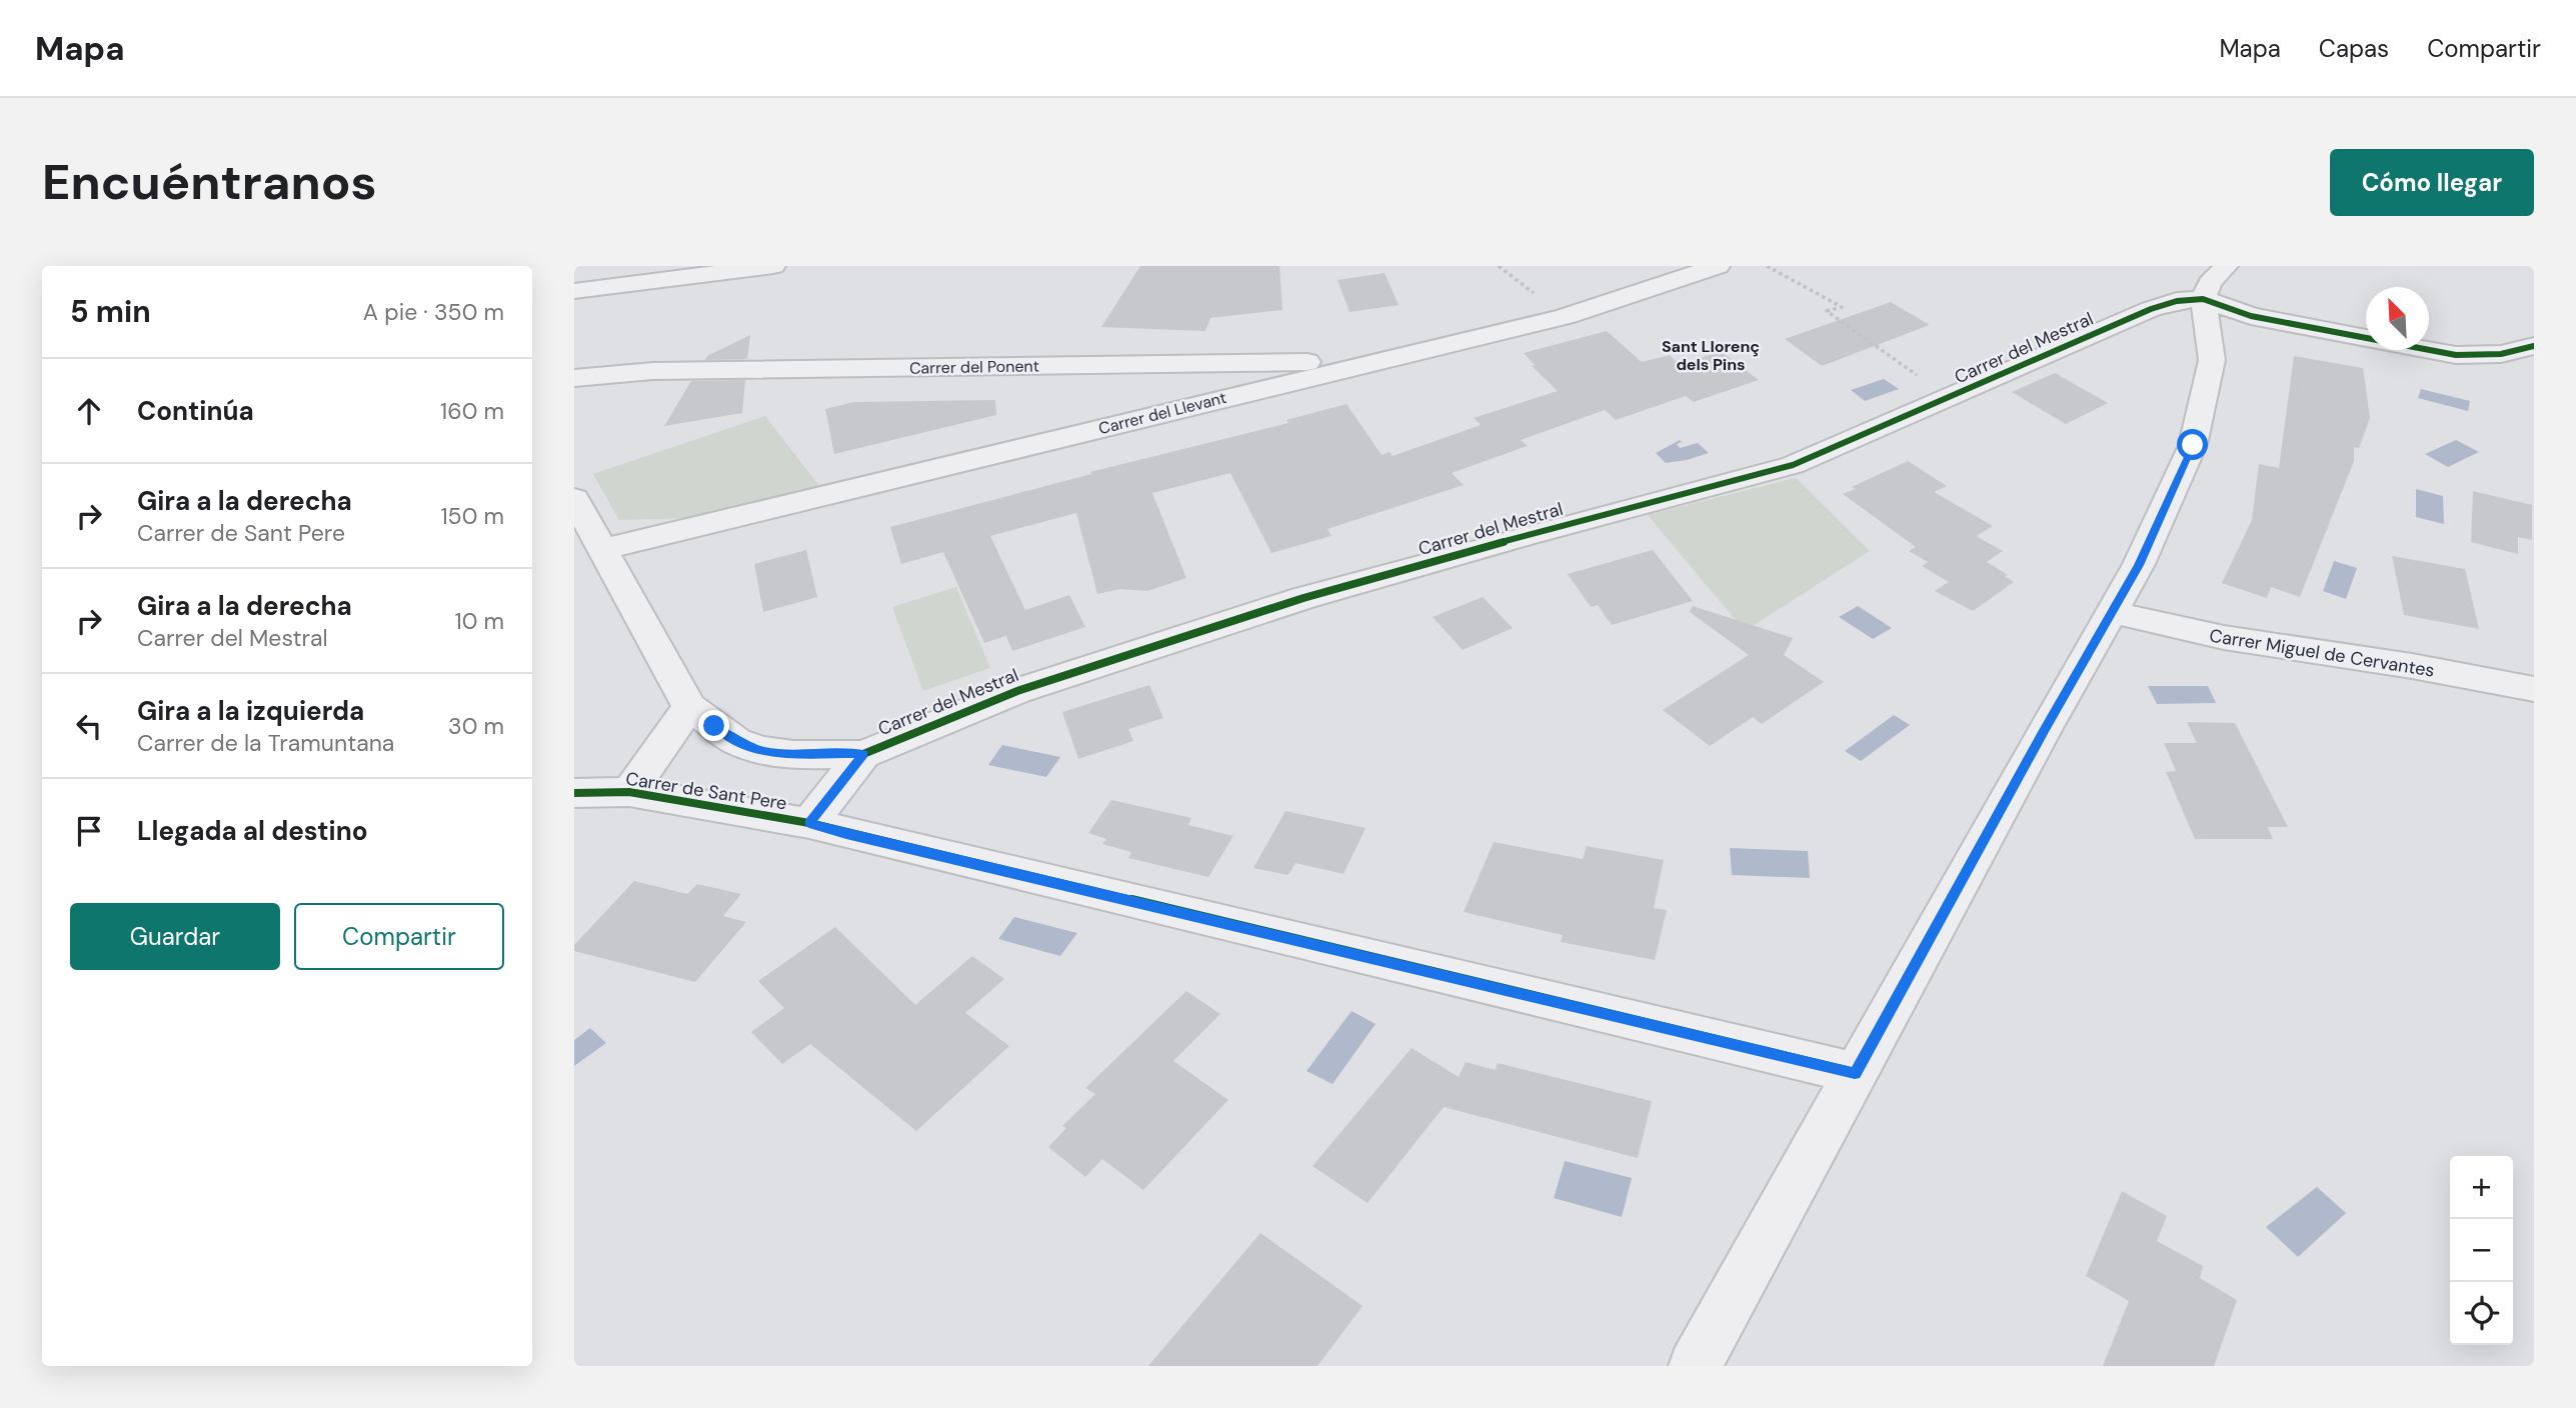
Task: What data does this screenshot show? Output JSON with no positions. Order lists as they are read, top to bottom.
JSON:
{
  "streets": {
    "street": [
      "Carrer del Mestral",
      "Carrer del Ponent",
      "Carrer del Llevant",
      "Carrer Miguel de Cervantes",
      "Carrer de Sant Pere"
    ]
  },
  "crossings": [
    ["Carrer del Mestral", "Carrer de Sant Pere"],
    ["Carrer del Ponent", "Carrer del Llevant"]
  ],
  "districts": ["Sant Llorenç dels Pins"],
  "north": "top left",
  "page": {
    "header": "Mapa",
    "nav": ["Mapa", "Capas", "Compartir"],
    "buttons": [
      "Cómo llegar",
      ["Guardar", "Compartir"]
    ],
    "title": "Encuéntranos",
    "heading": ["5 min", "A pie · 350 m"],
    "list": [
      ["Continúa", "160 m"],
      ["Gira a la derecha", "Carrer de Sant Pere", "150 m"],
      ["Gira a la derecha", "Carrer del Mestral", "10 m"],
      ["Gira a la izquierda", "Carrer de la Tramuntana", "30 m"],
      "Llegada al destino"
    ],
    "map_buttons": ["+", "−"]
  }
}
